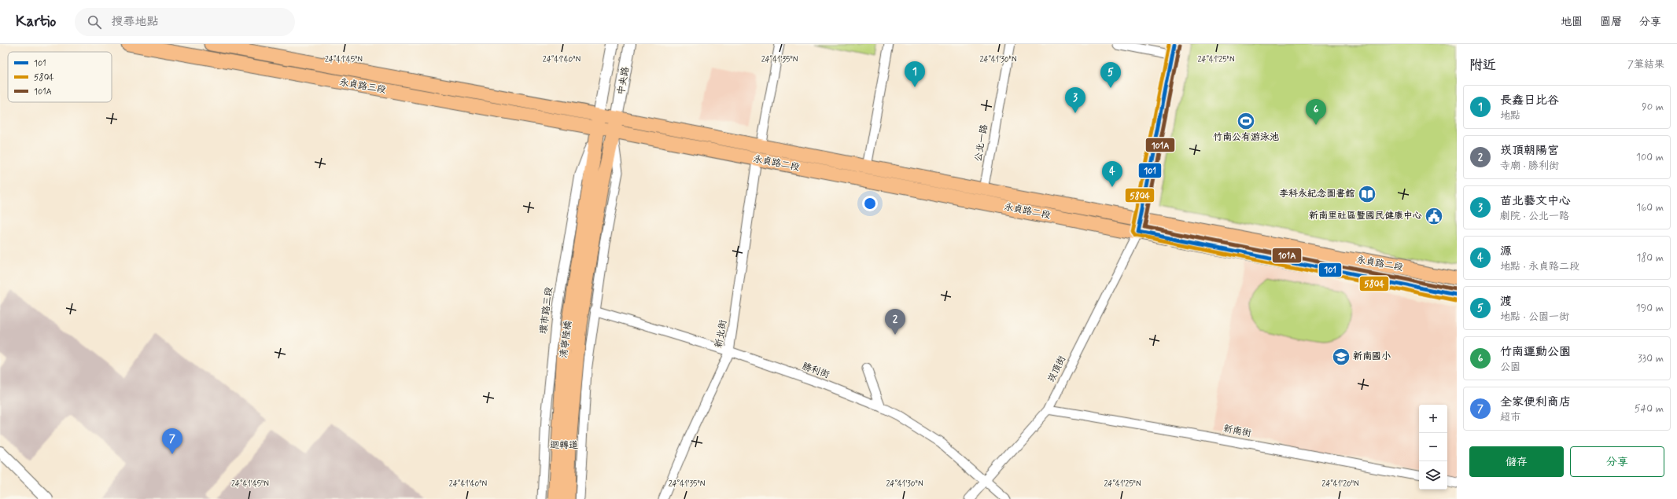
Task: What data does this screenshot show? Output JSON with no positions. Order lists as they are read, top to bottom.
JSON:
{
  "streets": {
    "main road": ["永貞路三段", "永貞路二段", "清寧陸橋"],
    "street": [
      "中央路",
      "公北一路",
      "環市路三段",
      "新北街",
      "崁頂街",
      "勝利街",
      "新南街",
      "迴轉道"
    ]
  },
  "crossings": [
    ["中央路", "永貞路三段"],
    ["中央路", "永貞路二段"],
    ["永貞路三段", "永貞路二段"],
    ["永貞路三段", "環市路三段"],
    ["公北一路", "永貞路二段"],
    ["永貞路二段", "環市路三段"],
    ["永貞路二段", "新北街"],
    ["永貞路二段", "崁頂街"],
    ["環市路三段", "迴轉道"],
    ["新北街", "勝利街"],
    ["崁頂街", "勝利街"],
    ["崁頂街", "新南街"]
  ],
  "places": {
    "sports": ["竹南公有游泳池"],
    "library": ["李科永紀念圖書館"],
    "public building": ["新南里社區暨國民健康中心"],
    "school or university": ["新南國小"]
  },
  "lines": ["transit line 101", "transit line 5804", "transit line 101A"],
  "legend": ["101", "5804", "101A"],
  "page": {
    "header": "Kartio",
    "search": "搜尋地點",
    "nav": ["地圖", "圖層", "分享"],
    "heading": ["附近", "7筆結果"],
    "pins": [
      "1",
      "5",
      "3",
      "6",
      "4",
      "2",
      "7"
    ],
    "list": [
      {
        "mark": "1",
        "name": "長鑫日比谷",
        "note": "地點",
        "value": "90 m"
      },
      {
        "mark": "2",
        "name": "崁頂朝陽宮",
        "note": "寺廟 · 勝利街",
        "value": "100 m"
      },
      {
        "mark": "3",
        "name": "苗北藝文中心",
        "note": "劇院 · 公北一路",
        "value": "160 m"
      },
      {
        "mark": "4",
        "name": "源",
        "note": "地點 · 永貞路二段",
        "value": "180 m"
      },
      {
        "mark": "5",
        "name": "渡",
        "note": "地點 · 公園一街",
        "value": "190 m"
      },
      {
        "mark": "6",
        "name": "竹南運動公園",
        "note": "公園",
        "value": "330 m"
      },
      {
        "mark": "7",
        "name": "全家便利商店",
        "note": "超市",
        "value": "540 m"
      }
    ],
    "map_buttons": ["+", "−"],
    "buttons": ["儲存", "分享"]
  },
  "coordinates": [
    "24°41'45\"N",
    "24°41'40\"N",
    "24°41'35\"N",
    "24°41'30\"N",
    "24°41'25\"N",
    "24°41'20\"N"
  ]
}
